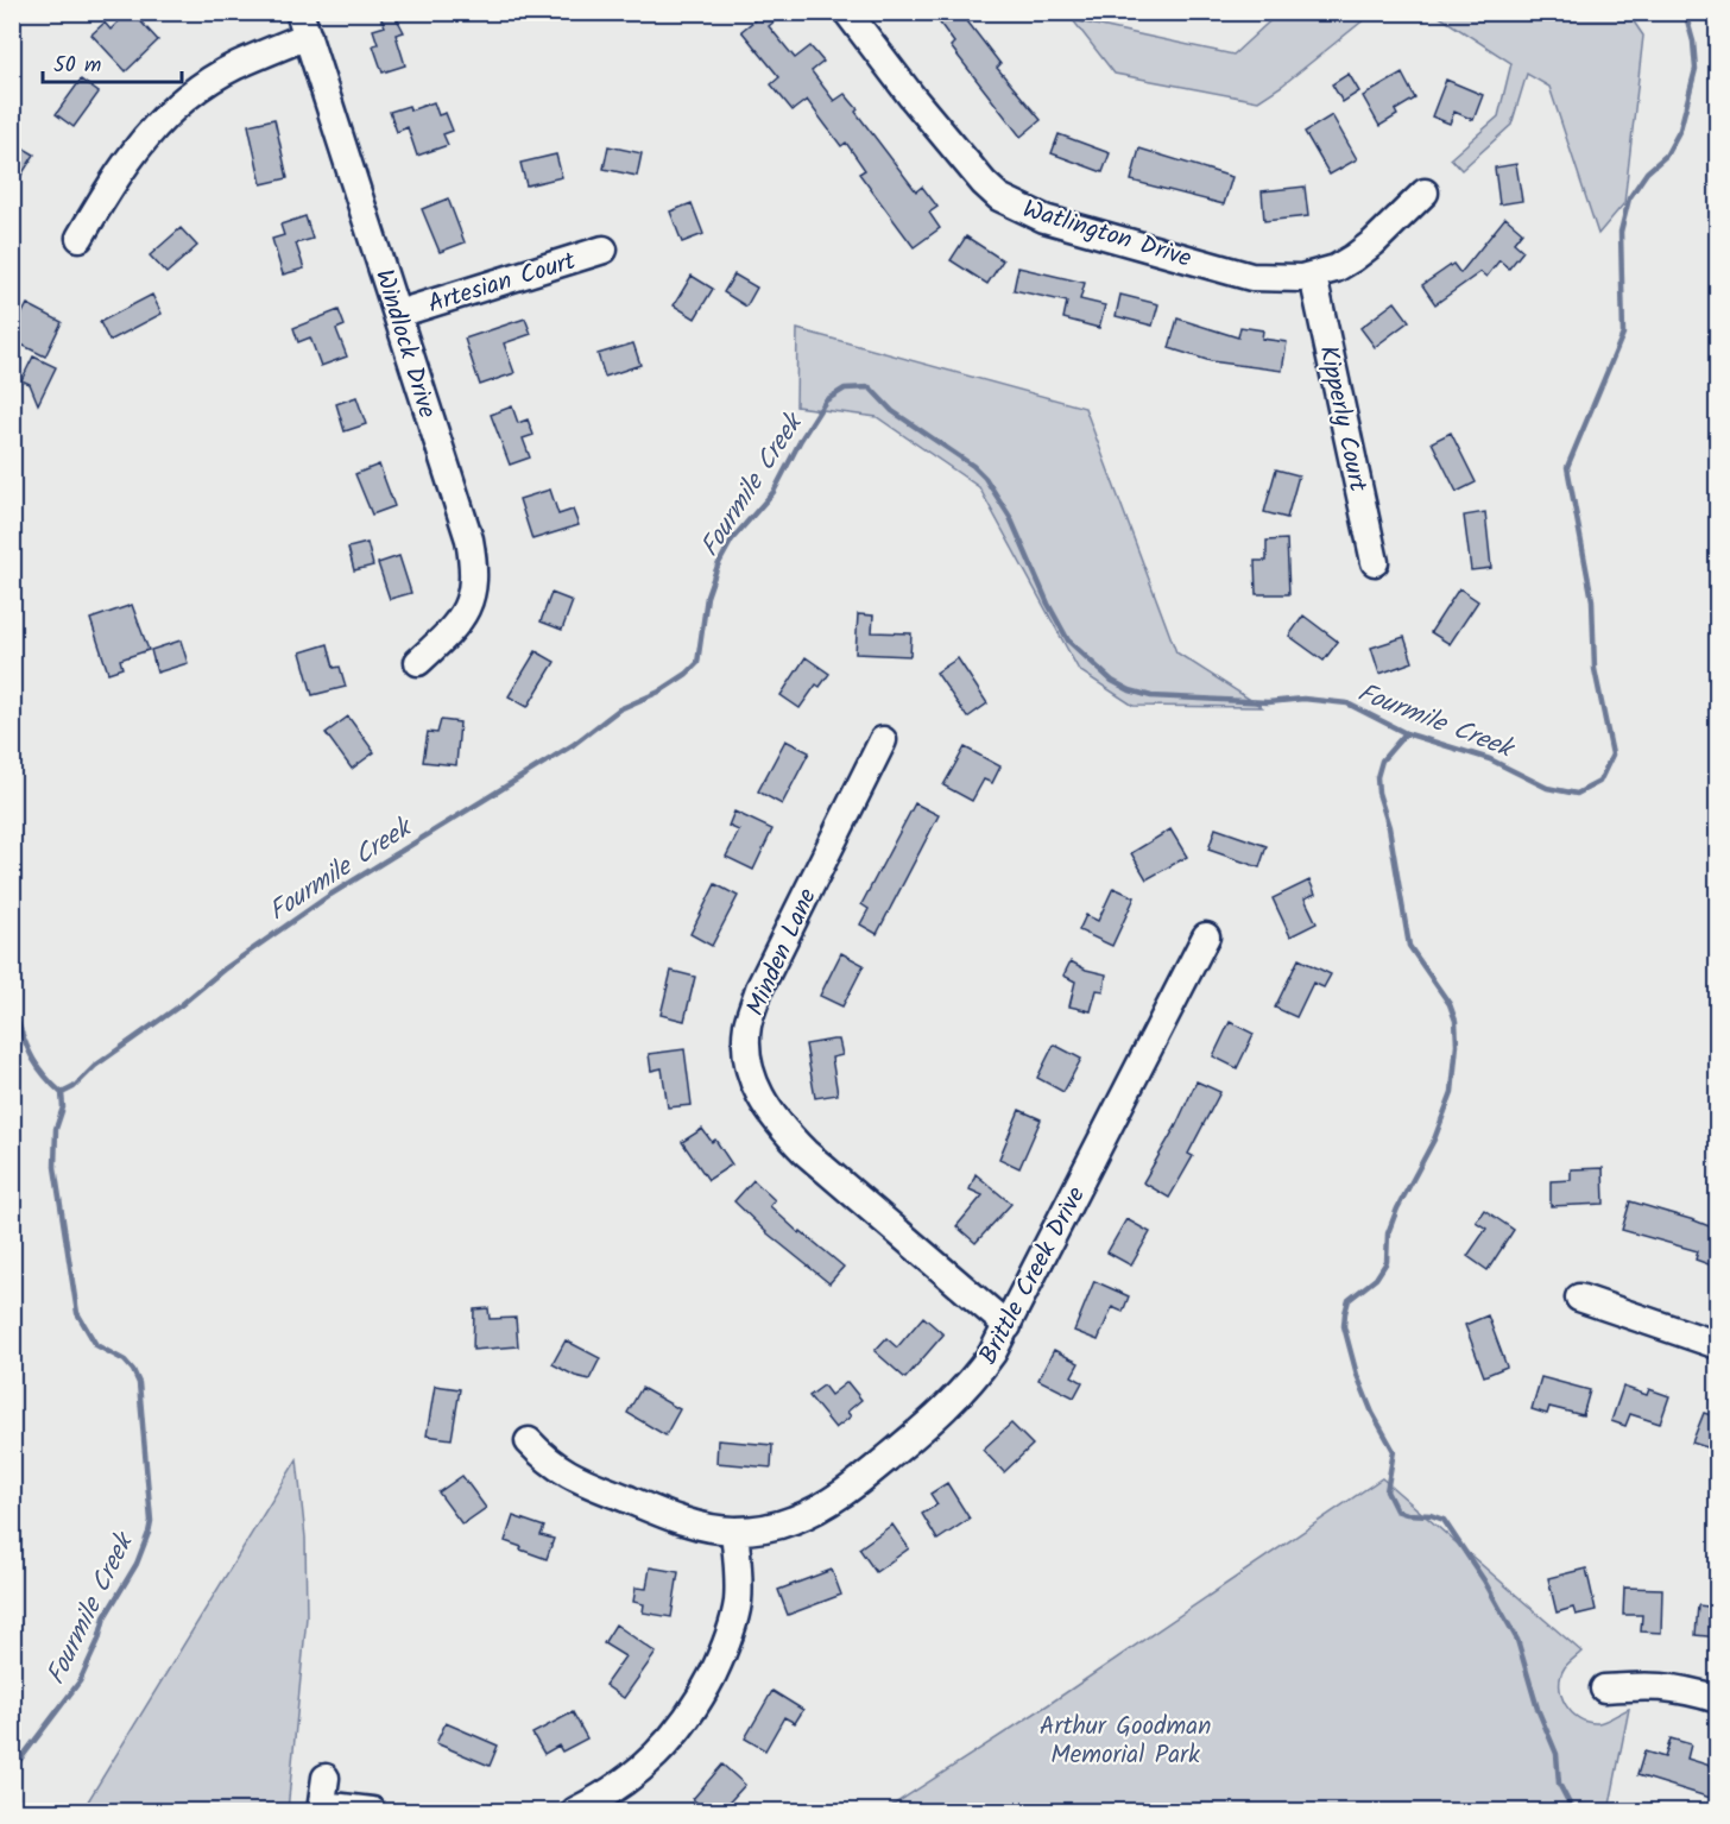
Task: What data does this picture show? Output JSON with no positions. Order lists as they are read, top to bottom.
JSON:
{
  "streets": {
    "street": [
      "Watlington Drive",
      "Artesian Court",
      "Windlock Drive",
      "Kipperly Court",
      "Minden Lane",
      "Brittle Creek Drive"
    ]
  },
  "crossings": [
    ["Watlington Drive", "Kipperly Court"],
    ["Artesian Court", "Windlock Drive"],
    ["Minden Lane", "Brittle Creek Drive"]
  ],
  "water": ["Fourmile Creek"],
  "parks": ["Arthur Goodman Memorial Park"],
  "scale_bar": "50 m"
}
